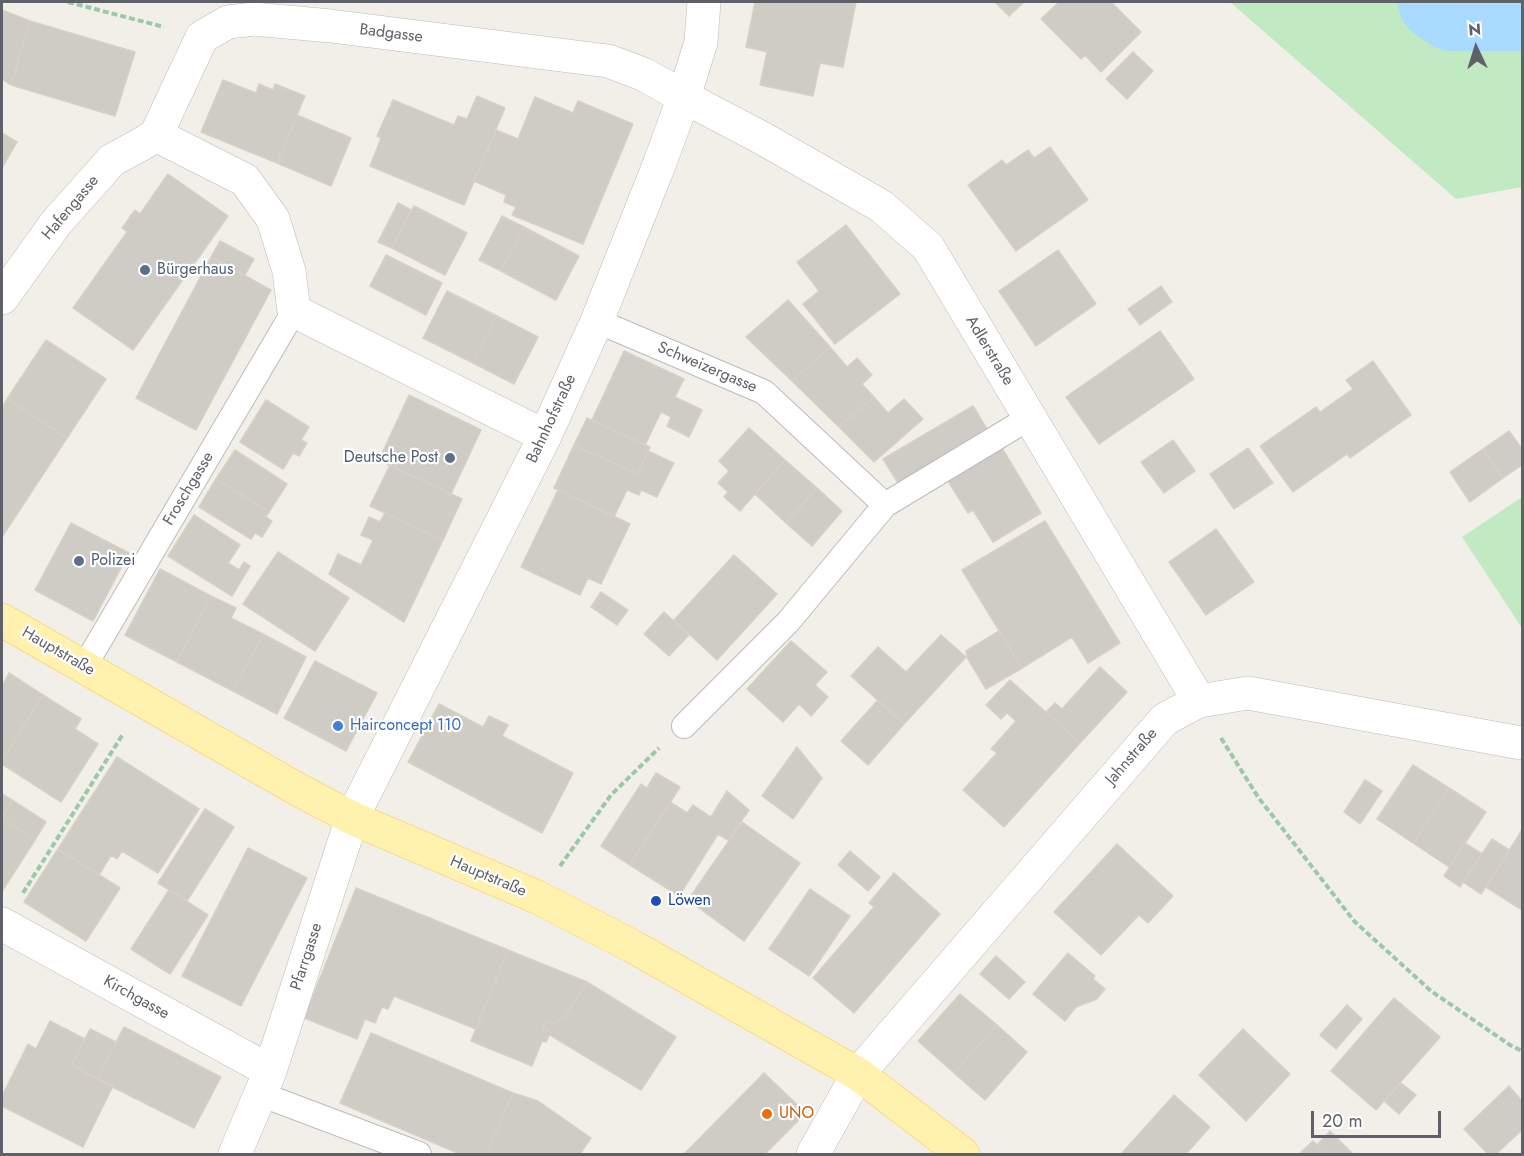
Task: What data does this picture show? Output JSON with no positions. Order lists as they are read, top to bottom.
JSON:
{
  "streets": {
    "main road": ["Hauptstraße"],
    "street": [
      "Badgasse",
      "Hafengasse",
      "Adlerstraße",
      "Bahnhofstraße",
      "Jahnstraße",
      "Pfarrgasse",
      "Kirchgasse"
    ],
    "lane": ["Schweizergasse", "Froschgasse"]
  },
  "crossings": [
    ["Badgasse", "Adlerstraße"],
    ["Badgasse", "Bahnhofstraße"],
    ["Adlerstraße", "Bahnhofstraße"],
    ["Adlerstraße", "Jahnstraße"],
    ["Schweizergasse", "Bahnhofstraße"],
    ["Bahnhofstraße", "Hauptstraße"],
    ["Bahnhofstraße", "Pfarrgasse"],
    ["Froschgasse", "Hauptstraße"],
    ["Hauptstraße", "Jahnstraße"],
    ["Hauptstraße", "Pfarrgasse"],
    ["Pfarrgasse", "Kirchgasse"]
  ],
  "places": [
    "Bürgerhaus",
    "Deutsche Post",
    "Polizei",
    "Hairconcept 110",
    "Löwen",
    "UNO"
  ],
  "scale_bar": "20 m",
  "north": "top"
}
